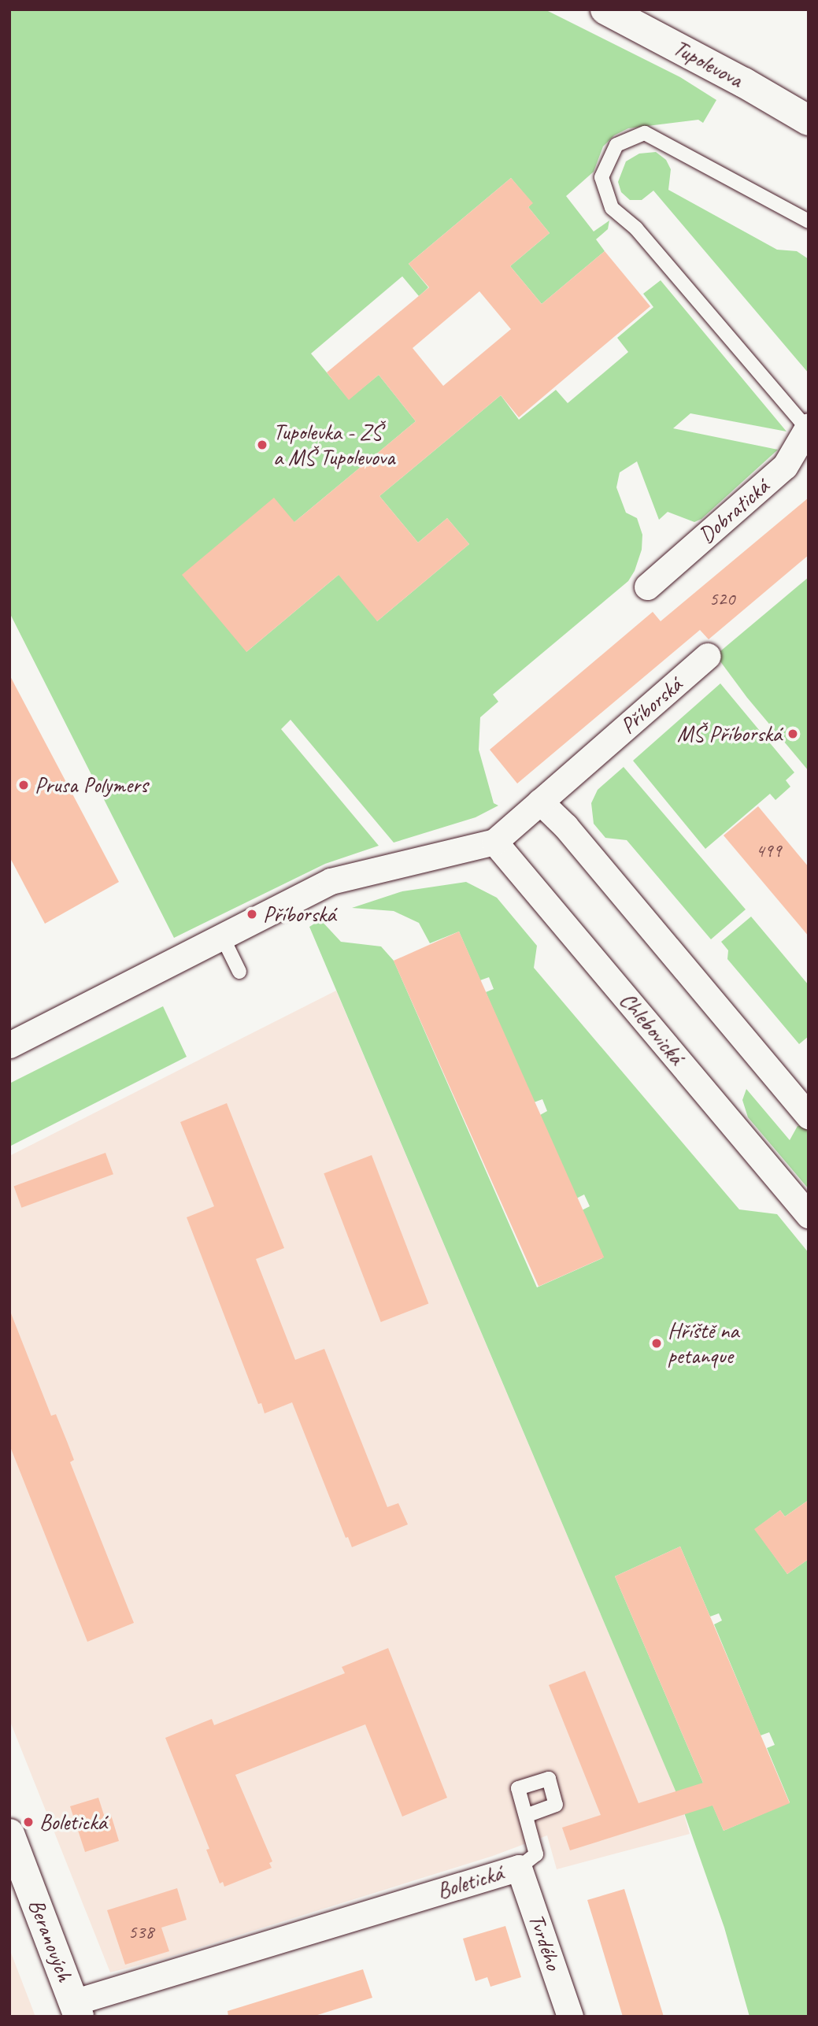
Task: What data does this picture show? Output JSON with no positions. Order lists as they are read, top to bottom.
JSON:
{
  "streets": {
    "main road": ["Tupolevova", "Beranových"],
    "street": [
      "Dobratická",
      "Příborská",
      "Chlebovická",
      "Boletická",
      "Tvrdého"
    ]
  },
  "crossings": [
    ["Příborská", "Chlebovická"],
    ["Boletická", "Beranových"],
    ["Boletická", "Tvrdého"]
  ],
  "places": [
    "Tupolevka - ZŠ a MŠ Tupolevova",
    "MŠ Příborská",
    "Prusa Polymers",
    "Příborská",
    "Hříště na petanque",
    "Boletická"
  ],
  "house_numbers": ["520", "499", "538"]
}
